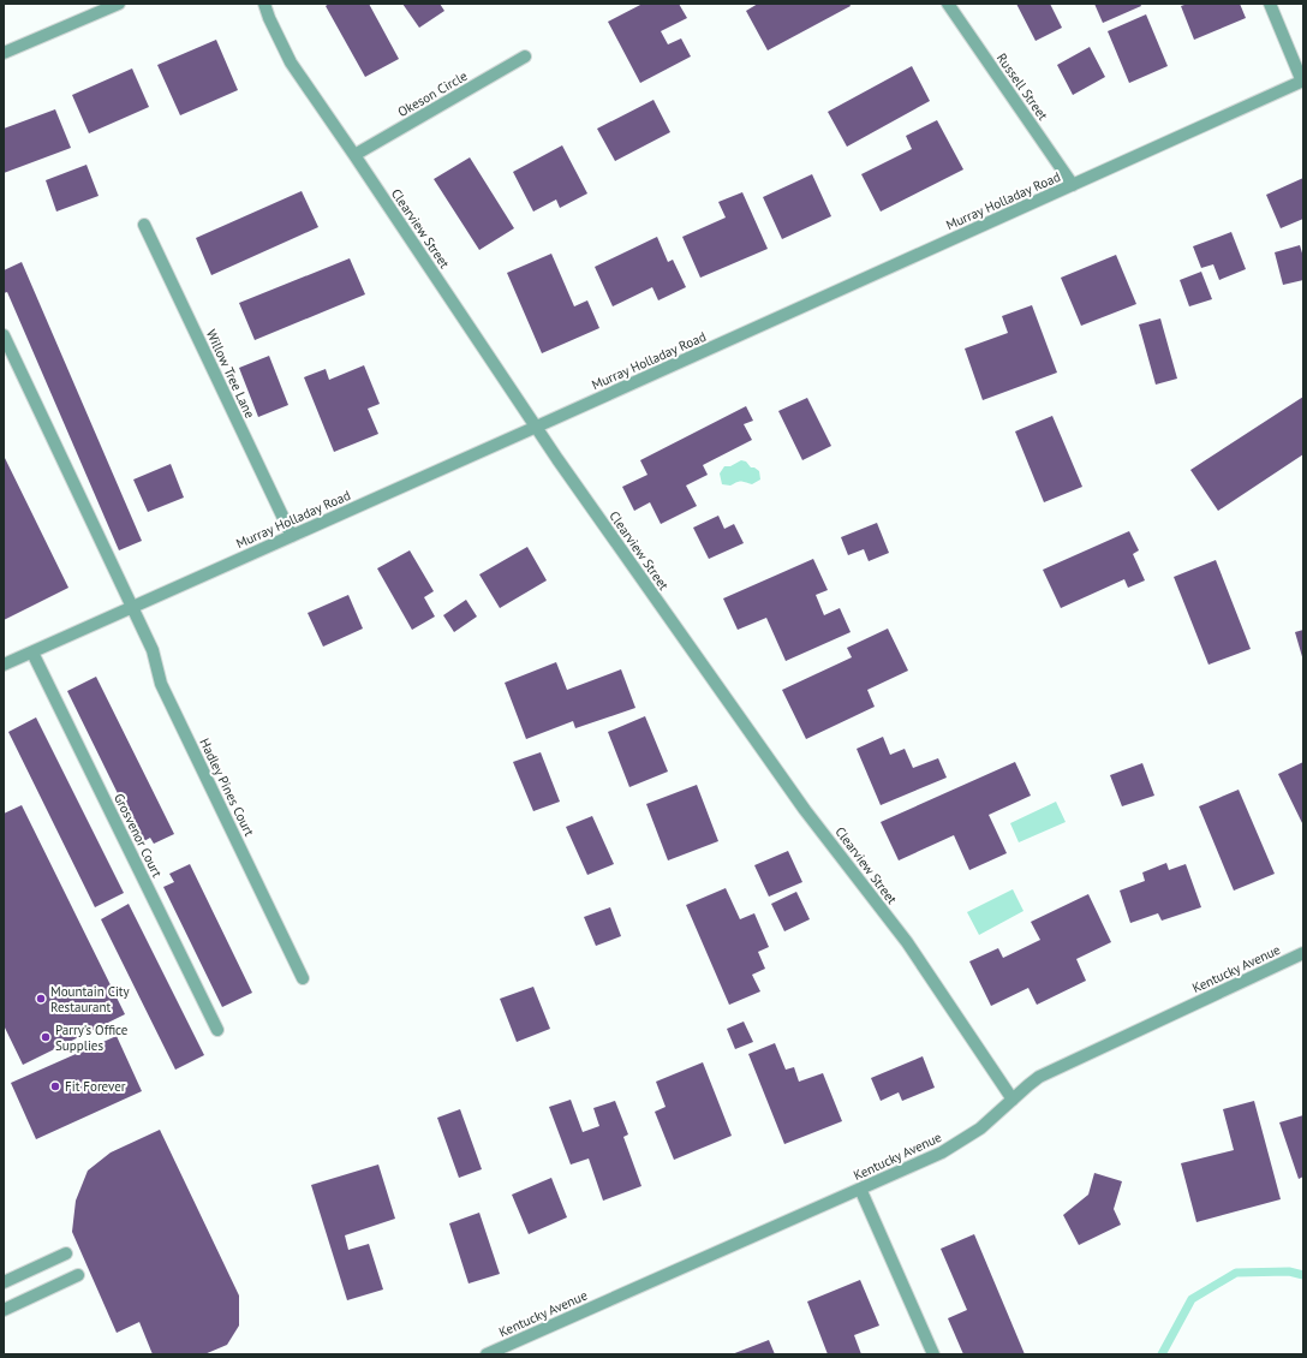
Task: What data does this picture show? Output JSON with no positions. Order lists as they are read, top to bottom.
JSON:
{
  "streets": {
    "street": [
      "Russell Street",
      "Okeson Circle",
      "Murray Holladay Road",
      "Clearview Street",
      "Willow Tree Lane",
      "Hadley Pines Court",
      "Grosvenor Court",
      "Kentucky Avenue"
    ]
  },
  "crossings": [
    ["Russell Street", "Murray Holladay Road"],
    ["Okeson Circle", "Clearview Street"],
    ["Murray Holladay Road", "Clearview Street"],
    ["Murray Holladay Road", "Willow Tree Lane"],
    ["Murray Holladay Road", "Hadley Pines Court"],
    ["Murray Holladay Road", "Grosvenor Court"],
    ["Clearview Street", "Kentucky Avenue"]
  ],
  "places": ["Mountain City Restaurant", "Parry's Office Supplies", "Fit Forever"]
}
